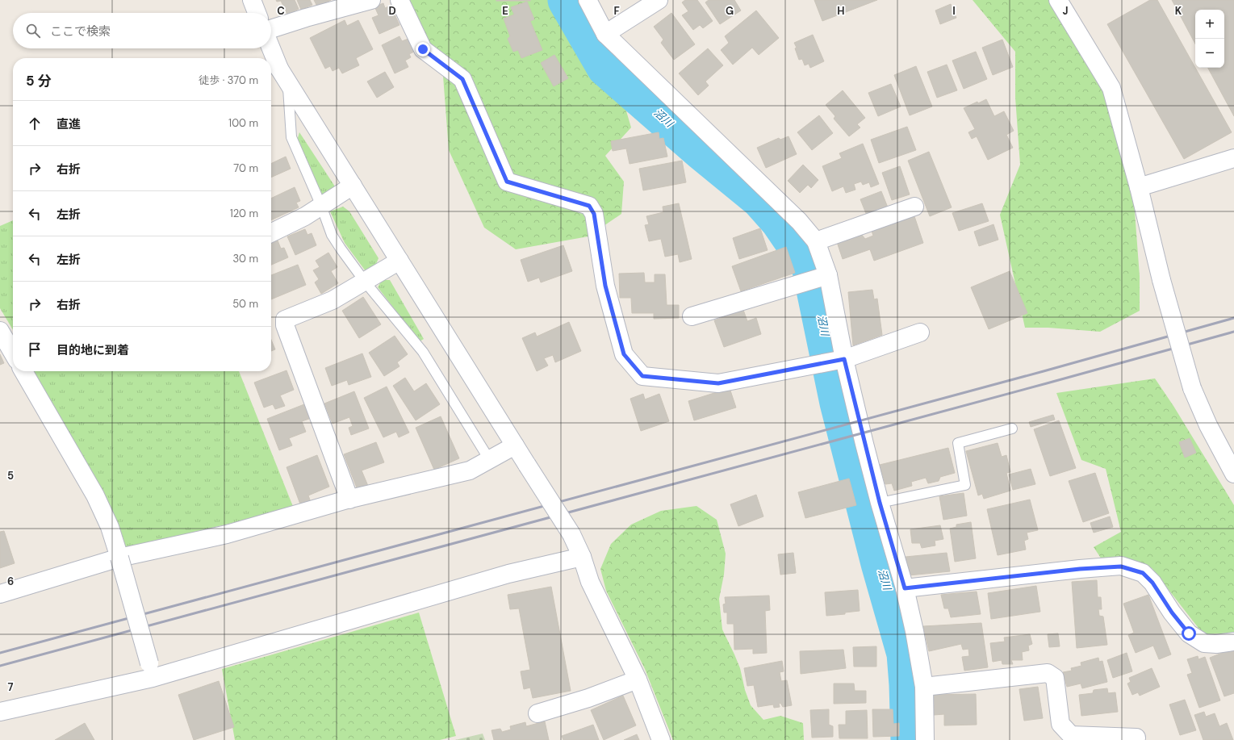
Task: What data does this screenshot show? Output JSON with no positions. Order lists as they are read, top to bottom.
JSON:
{
  "water": ["沼川"],
  "page": {
    "map_buttons": ["+", "−"],
    "search": "ここで検索",
    "heading": ["5 分", "徒歩 · 370 m"],
    "list": [
      ["直進", "100 m"],
      ["右折", "70 m"],
      ["左折", "120 m"],
      ["左折", "30 m"],
      ["右折", "50 m"],
      "目的地に到着"
    ]
  },
  "grid": {
    "columns": [
      "C",
      "D",
      "E",
      "F",
      "G",
      "H",
      "I",
      "J",
      "K"
    ],
    "rows": ["5", "6", "7"]
  }
}
